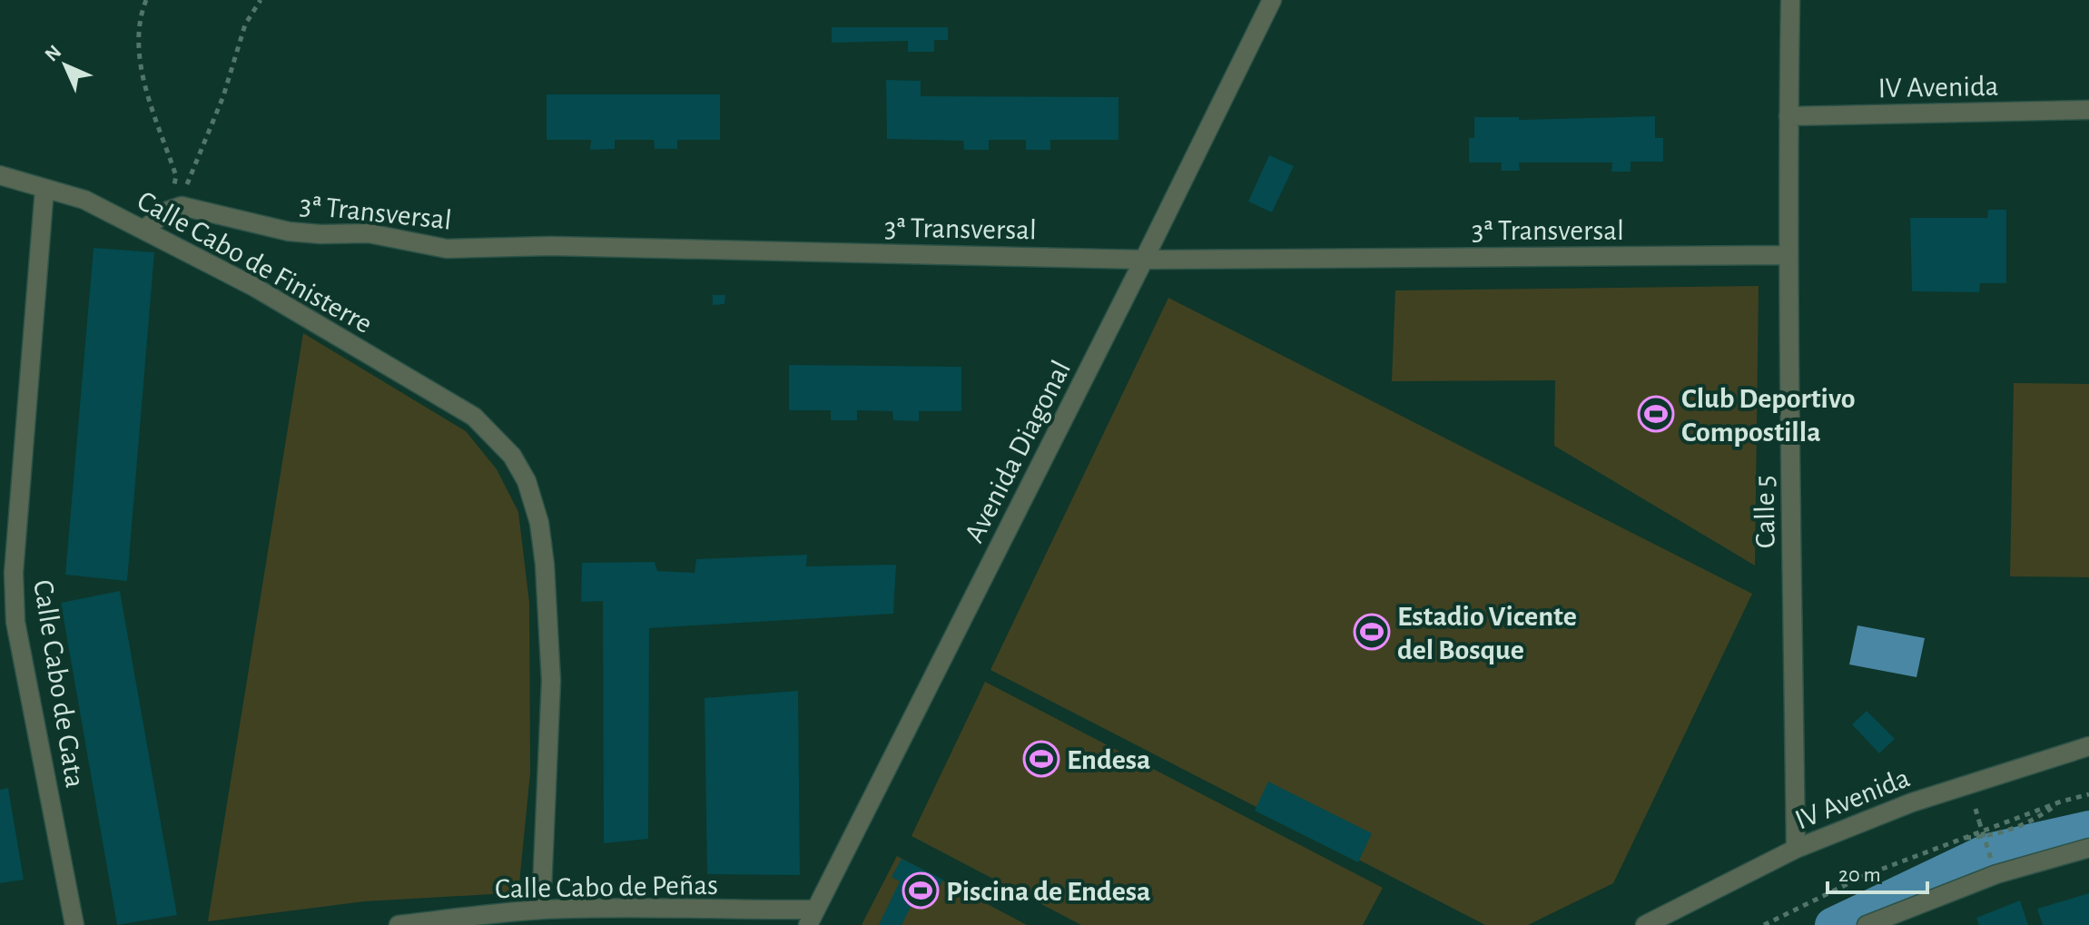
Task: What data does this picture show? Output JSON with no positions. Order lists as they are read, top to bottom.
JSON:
{
  "streets": {
    "street": [
      "IV Avenida",
      "3ª Transversal",
      "Calle Cabo de Finisterre",
      "Avenida Diagonal",
      "Calle 5",
      "Calle Cabo de Gata",
      "Calle Cabo de Peñas"
    ]
  },
  "crossings": [
    ["IV Avenida", "Calle 5"],
    ["3ª Transversal", "Avenida Diagonal"],
    ["3ª Transversal", "Calle 5"],
    ["Calle Cabo de Finisterre", "Calle Cabo de Gata"],
    ["Calle Cabo de Finisterre", "Calle Cabo de Peñas"],
    ["Avenida Diagonal", "Calle Cabo de Peñas"]
  ],
  "places": {
    "sports": [
      "Club Deportivo Compostilla",
      "Estadio Vicente del Bosque",
      "Endesa",
      "Piscina de Endesa"
    ]
  },
  "scale_bar": "20 m",
  "north": "top left"
}
